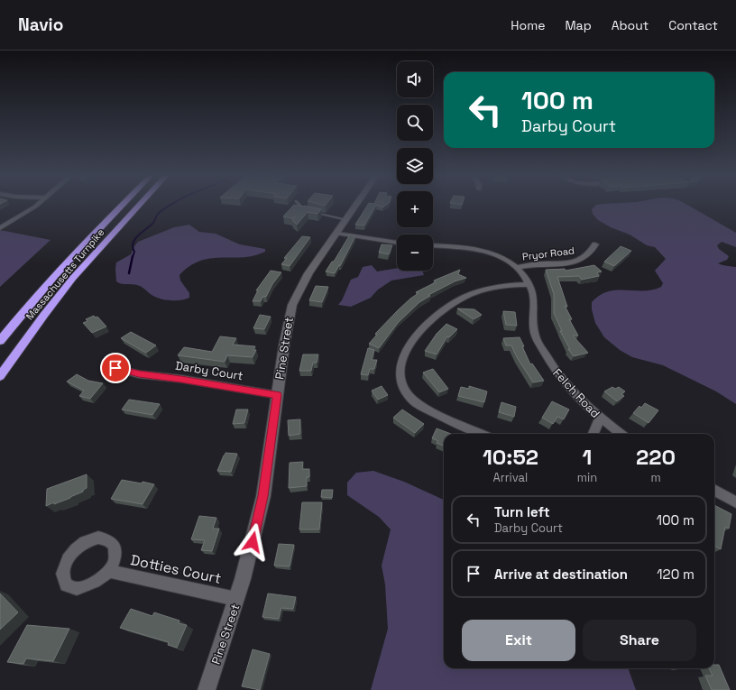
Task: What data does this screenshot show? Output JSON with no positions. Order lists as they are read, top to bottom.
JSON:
{
  "streets": {
    "highway": ["Massachusetts Turnpike"],
    "main road": ["Pine Street"],
    "street": [
      "Pryor Road",
      "Darby Court",
      "Felch Road",
      "Dotties Court"
    ]
  },
  "crossings": [
    ["Pryor Road", "Felch Road"],
    ["Pine Street", "Darby Court"],
    ["Pine Street", "Dotties Court"]
  ],
  "page": {
    "header": "Navio",
    "nav": [
      "Home",
      "Map",
      "About",
      "Contact"
    ],
    "map_buttons": ["+", "−"],
    "turn": ["100 m", "Darby Court"],
    "eta": [
      "10:52",
      "Arrival",
      "1",
      "min",
      "220",
      "m"
    ],
    "list": [
      {
        "name": "Turn left",
        "note": "Darby Court",
        "value": "100 m"
      },
      {
        "name": "Arrive at destination",
        "value": "120 m"
      }
    ],
    "buttons": ["Exit", "Share"]
  }
}
